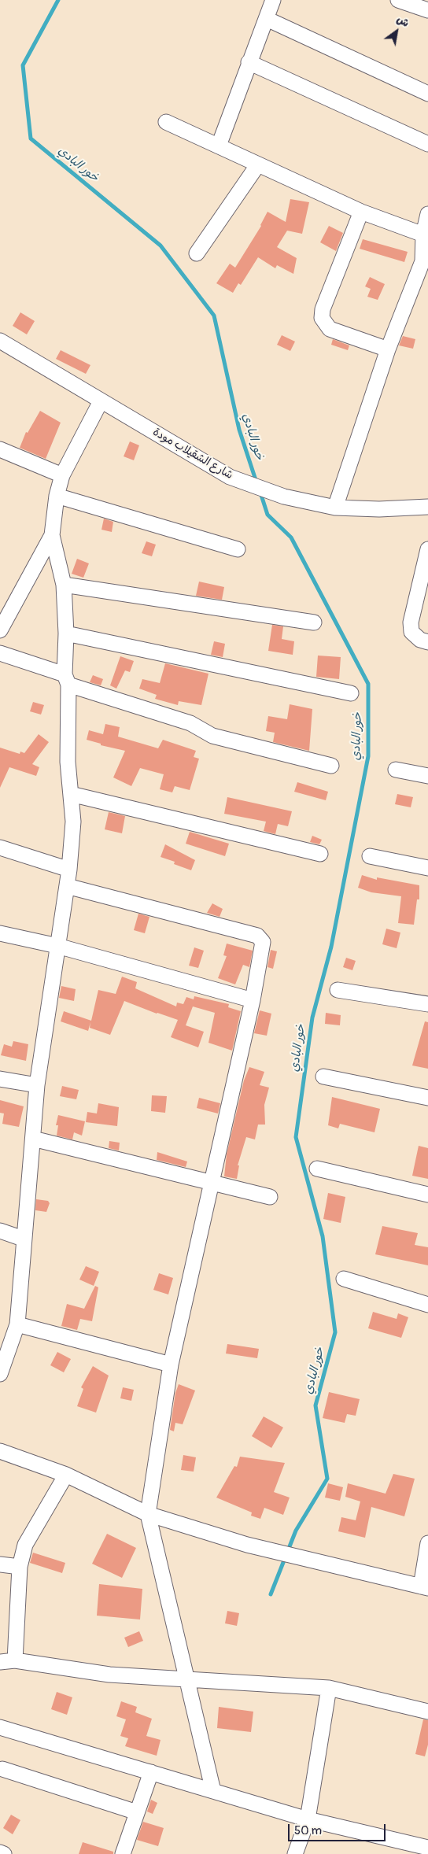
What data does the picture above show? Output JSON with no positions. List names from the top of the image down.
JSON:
{
  "streets": {
    "street": ["شارع الشقيلاب مودة"]
  },
  "water": ["خور البادي"],
  "scale_bar": "50 m",
  "north": "top right"
}
